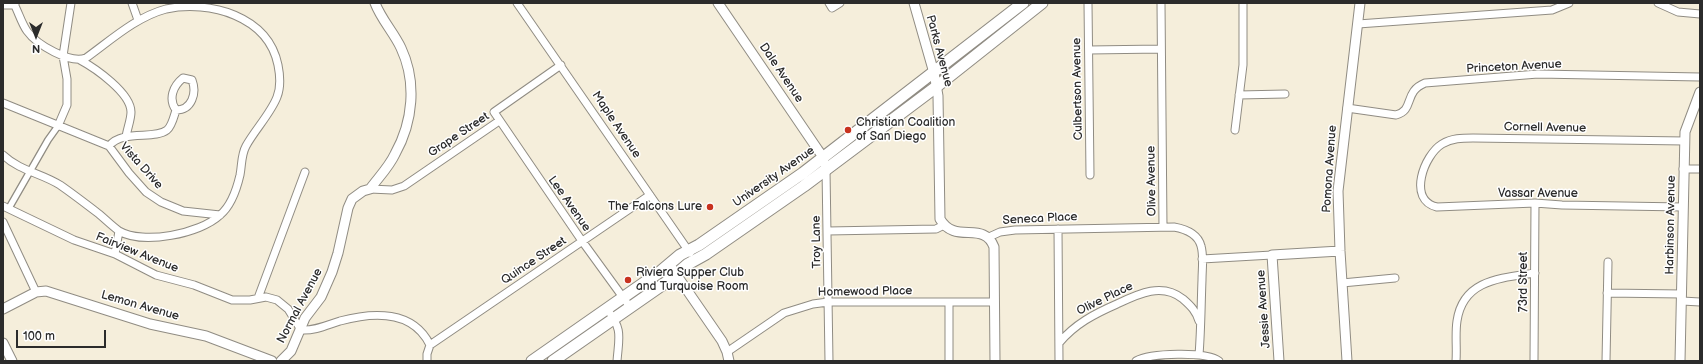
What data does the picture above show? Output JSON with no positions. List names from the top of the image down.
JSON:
{
  "streets": {
    "main road": ["University Avenue"],
    "street": [
      "Parks Avenue",
      "Princeton Avenue",
      "Dale Avenue",
      "Culbertson Avenue",
      "Maple Avenue",
      "Cornell Avenue",
      "Grape Street",
      "Vista Drive",
      "Pomona Avenue",
      "Olive Avenue",
      "Vassar Avenue",
      "Lee Avenue",
      "Seneca Place",
      "Harbinson Avenue",
      "Troy Lane",
      "Fairview Avenue",
      "Quince Street",
      "73rd Street",
      "Homewood Place",
      "Olive Place",
      "Lemon Avenue",
      "Normal Avenue",
      "Jessie Avenue"
    ]
  },
  "crossings": [
    ["Parks Avenue", "University Avenue"],
    ["Parks Avenue", "Seneca Place"],
    ["Princeton Avenue", "Pomona Avenue"],
    ["Dale Avenue", "University Avenue"],
    ["Maple Avenue", "Grape Street"],
    ["Maple Avenue", "University Avenue"],
    ["Maple Avenue", "Quince Street"],
    ["Cornell Avenue", "Vassar Avenue"],
    ["Cornell Avenue", "Harbinson Avenue"],
    ["Grape Street", "Lee Avenue"],
    ["Grape Street", "Normal Avenue"],
    ["University Avenue", "Lee Avenue"],
    ["University Avenue", "Troy Lane"],
    ["Olive Avenue", "Seneca Place"],
    ["Olive Avenue", "Olive Place"],
    ["Vassar Avenue", "Harbinson Avenue"],
    ["Vassar Avenue", "73rd Street"],
    ["Lee Avenue", "Quince Street"],
    ["Troy Lane", "Homewood Place"],
    ["Fairview Avenue", "Normal Avenue"]
  ],
  "places": ["Christian Coalition of San Diego", "The Falcons Lure", "Riviera Supper Club and Turquoise Room"],
  "scale_bar": "100 m",
  "north": "bottom"
}
